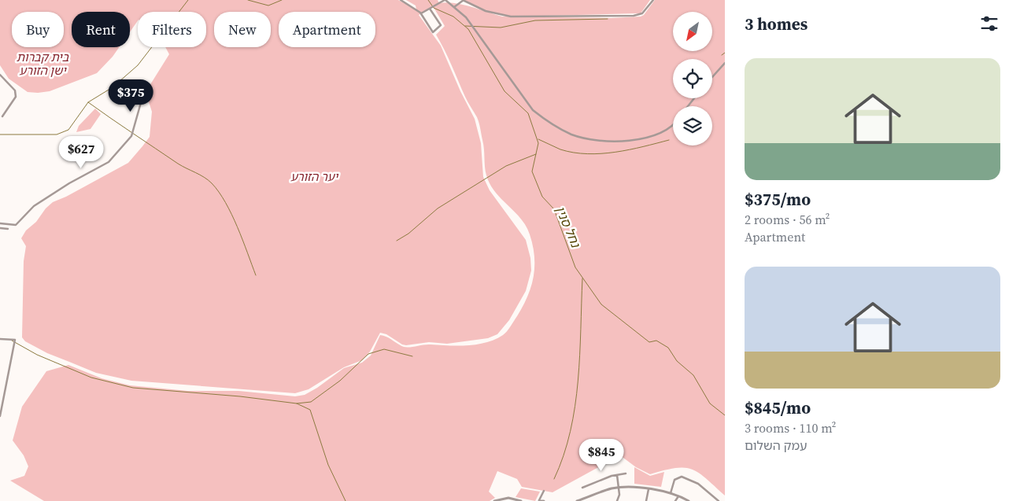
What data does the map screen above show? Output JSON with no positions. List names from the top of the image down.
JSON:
{
  "water": ["נחל סנין"],
  "parks": ["בית קברות ישן הזורע", "יער הזורע"],
  "north": "bottom left",
  "page": {
    "heading": "3 homes",
    "chip": [
      "Buy",
      "Rent",
      "Filters",
      "New",
      "Apartment"
    ],
    "list": [
      {
        "name": "$375/mo",
        "note": "2 rooms · 56 m² · Apartment"
      },
      {
        "name": "$845/mo",
        "note": "3 rooms · 110 m² · עמק השלום"
      }
    ],
    "price": ["$375", "$627", "$845"]
  }
}
